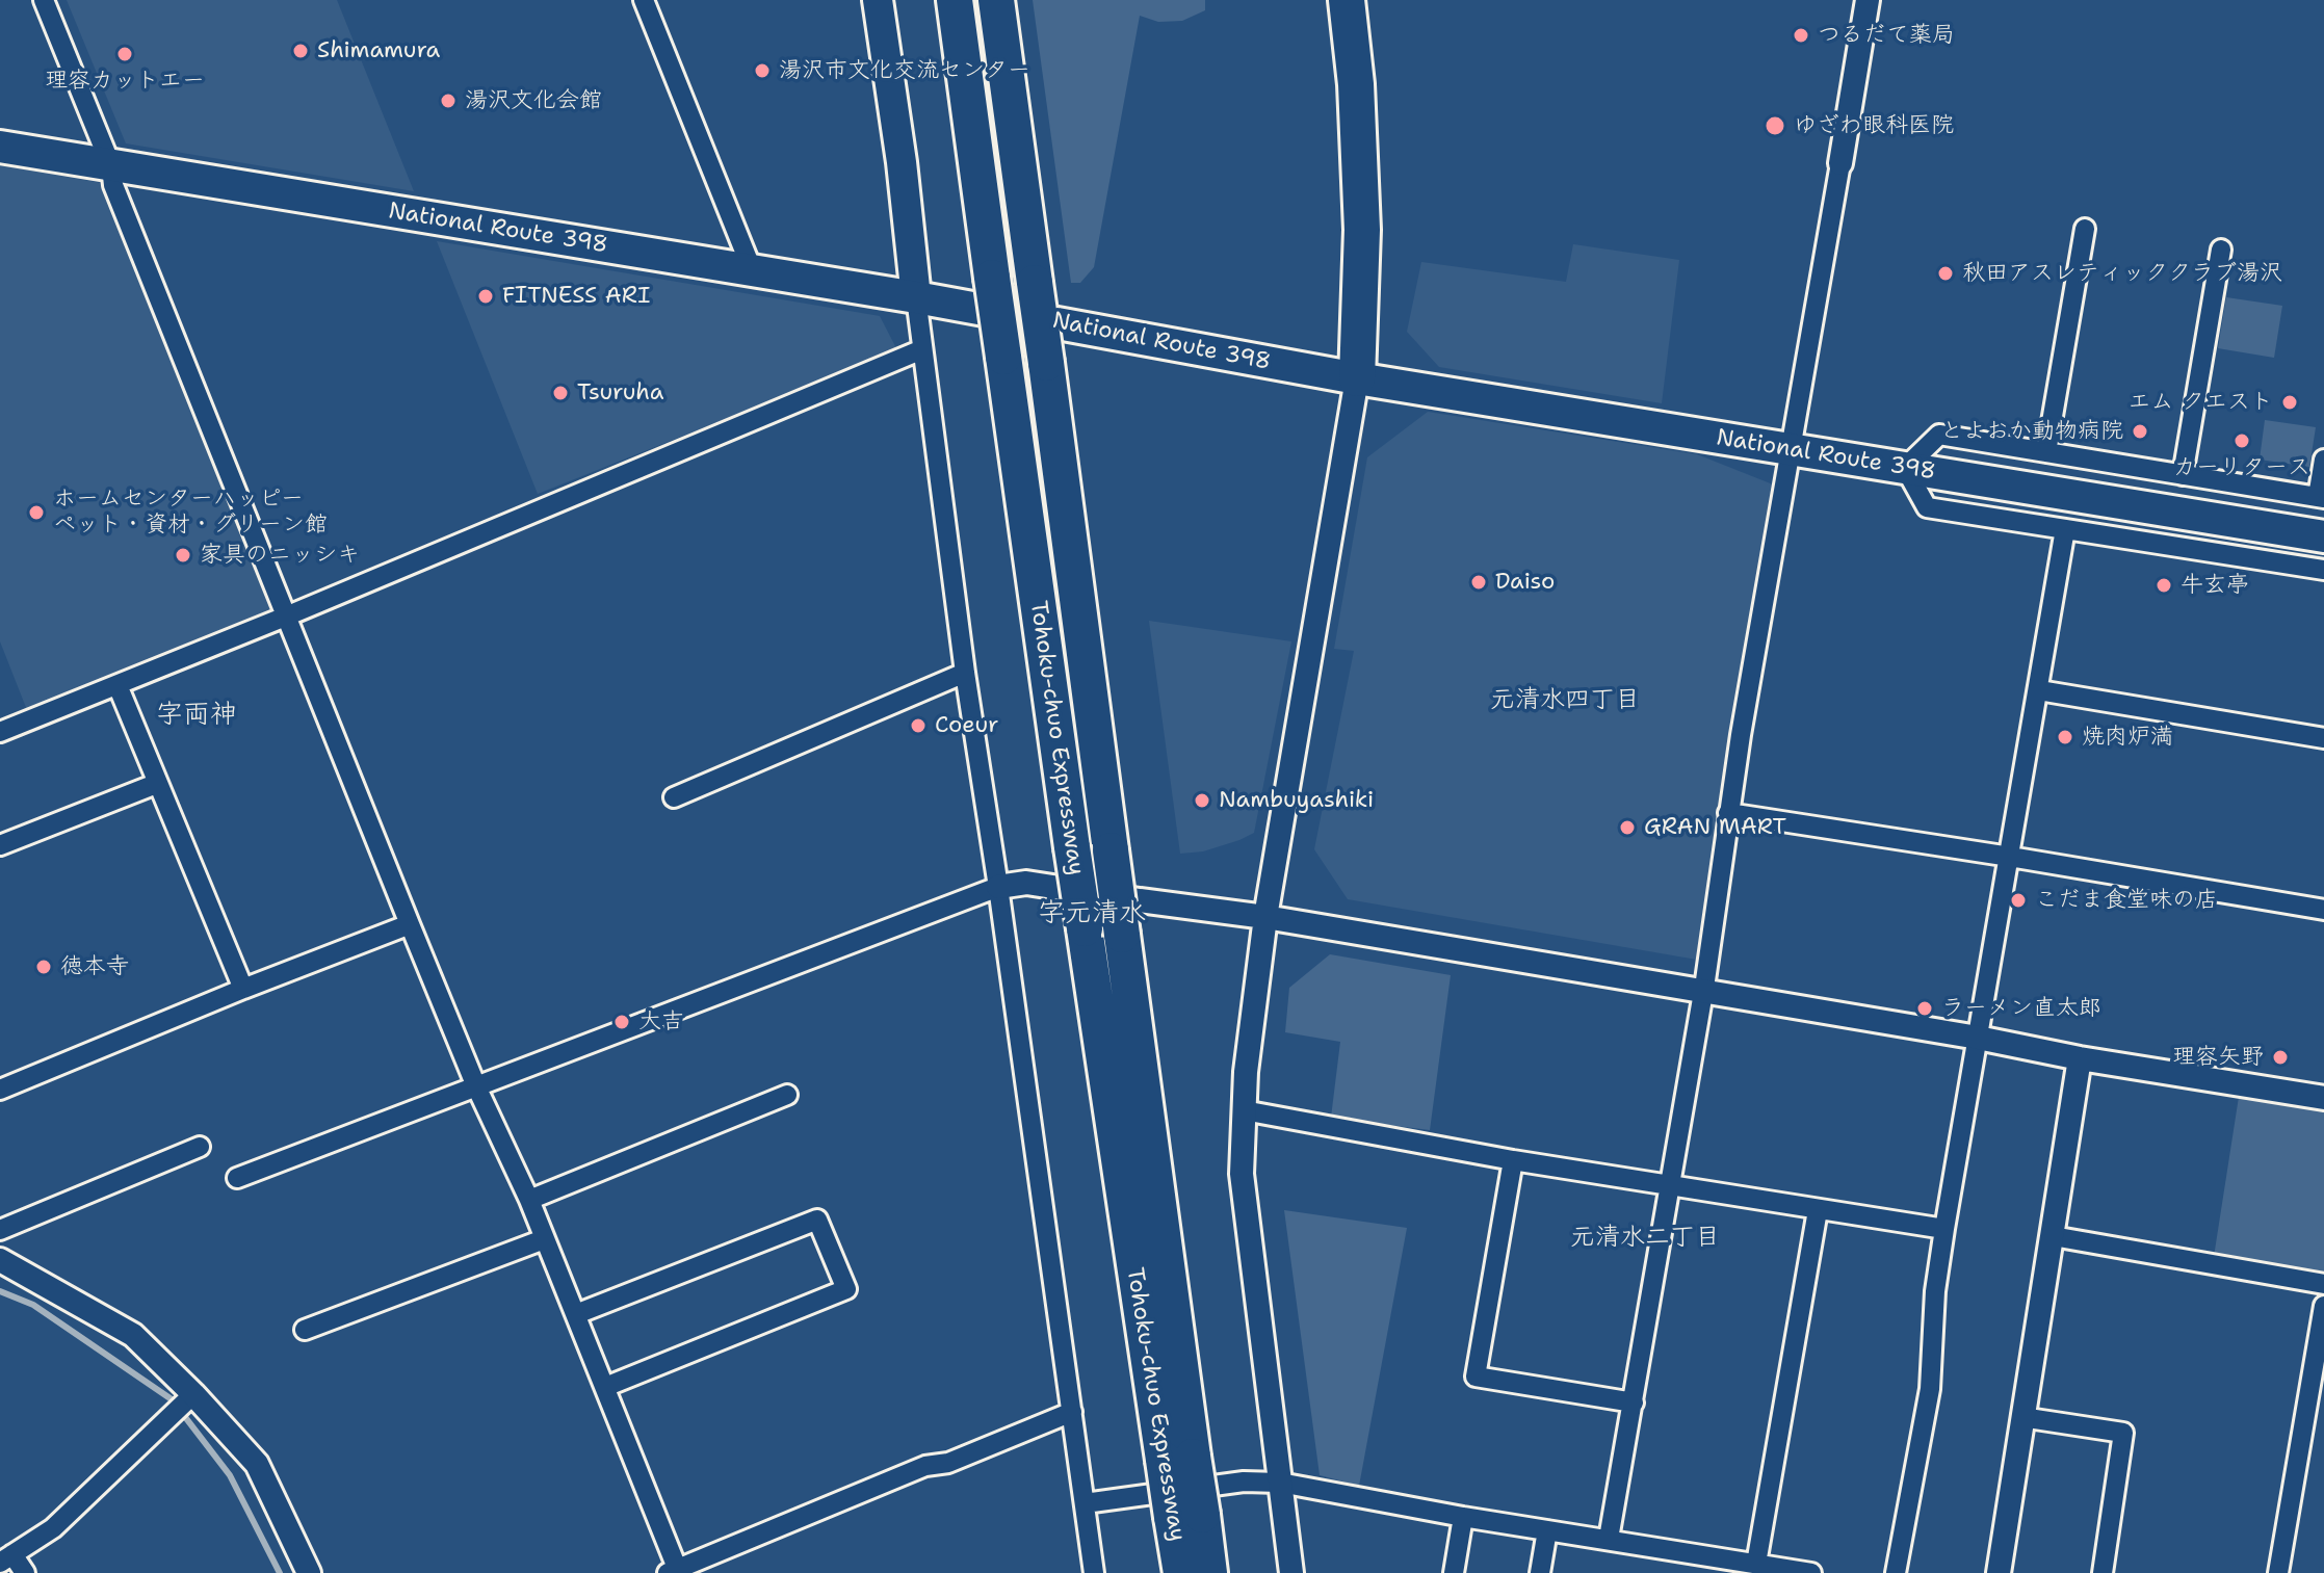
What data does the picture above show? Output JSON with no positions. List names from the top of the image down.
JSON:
{
  "streets": {
    "highway": ["National Route 398", "Tohoku-chuo Expressway"]
  },
  "districts": [
    "元清水四丁目",
    "字両神",
    "字元清水",
    "元清水二丁目"
  ],
  "places": [
    "つるだて薬局",
    "Shimamura",
    "理容カットエー",
    "湯沢市文化交流センター",
    "湯沢文化会館",
    "ゆざわ眼科医院",
    "秋田アスレティッククラブ湯沢",
    "FITNESS ARI",
    "Tsuruha",
    "エム クエスト",
    "とよおか動物病院",
    "カーリタース",
    "ホームセンターハッピー ペット・資材・グリーン館",
    "家具のニッシキ",
    "Daiso",
    "牛玄亭",
    "Coeur",
    "焼肉炉満",
    "Nambuyashiki",
    "GRAN MART",
    "こだま食堂味の店",
    "徳本寺",
    "ラーメン直太郎",
    "大吉",
    "理容矢野"
  ]
}
